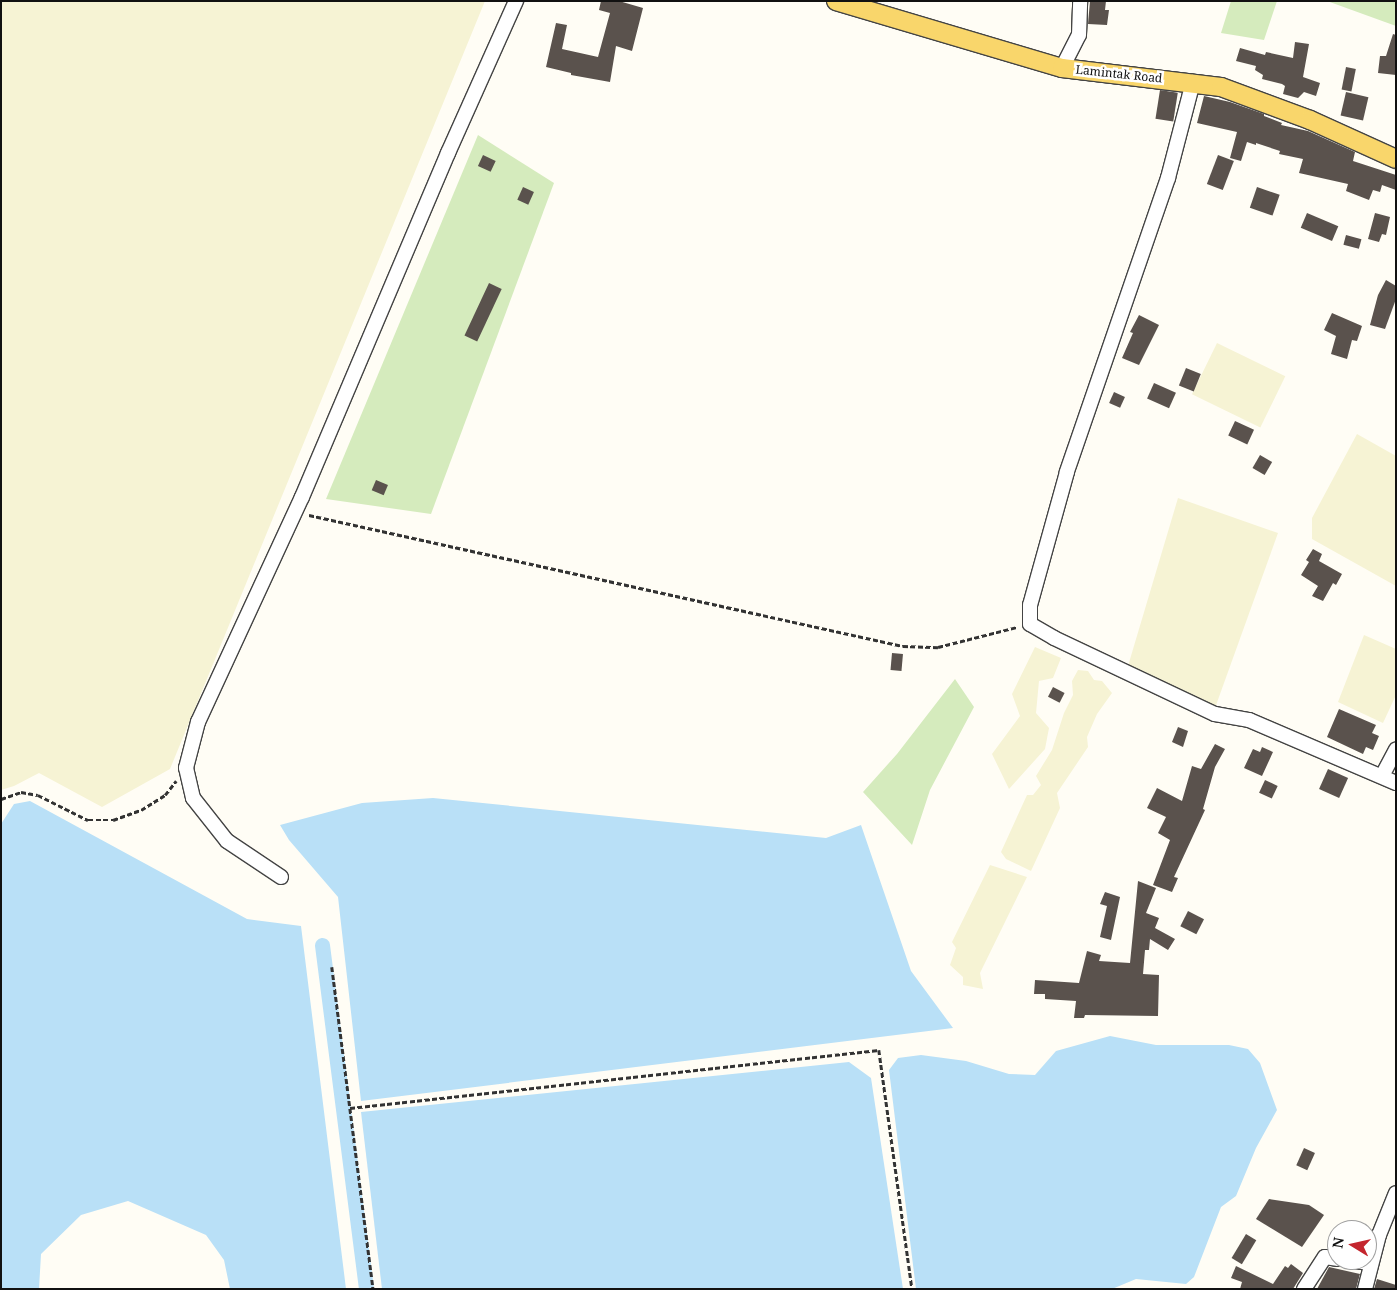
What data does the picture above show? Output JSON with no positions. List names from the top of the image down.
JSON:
{
  "streets": {
    "main road": ["Lamintak Road"]
  },
  "north": "left"
}
